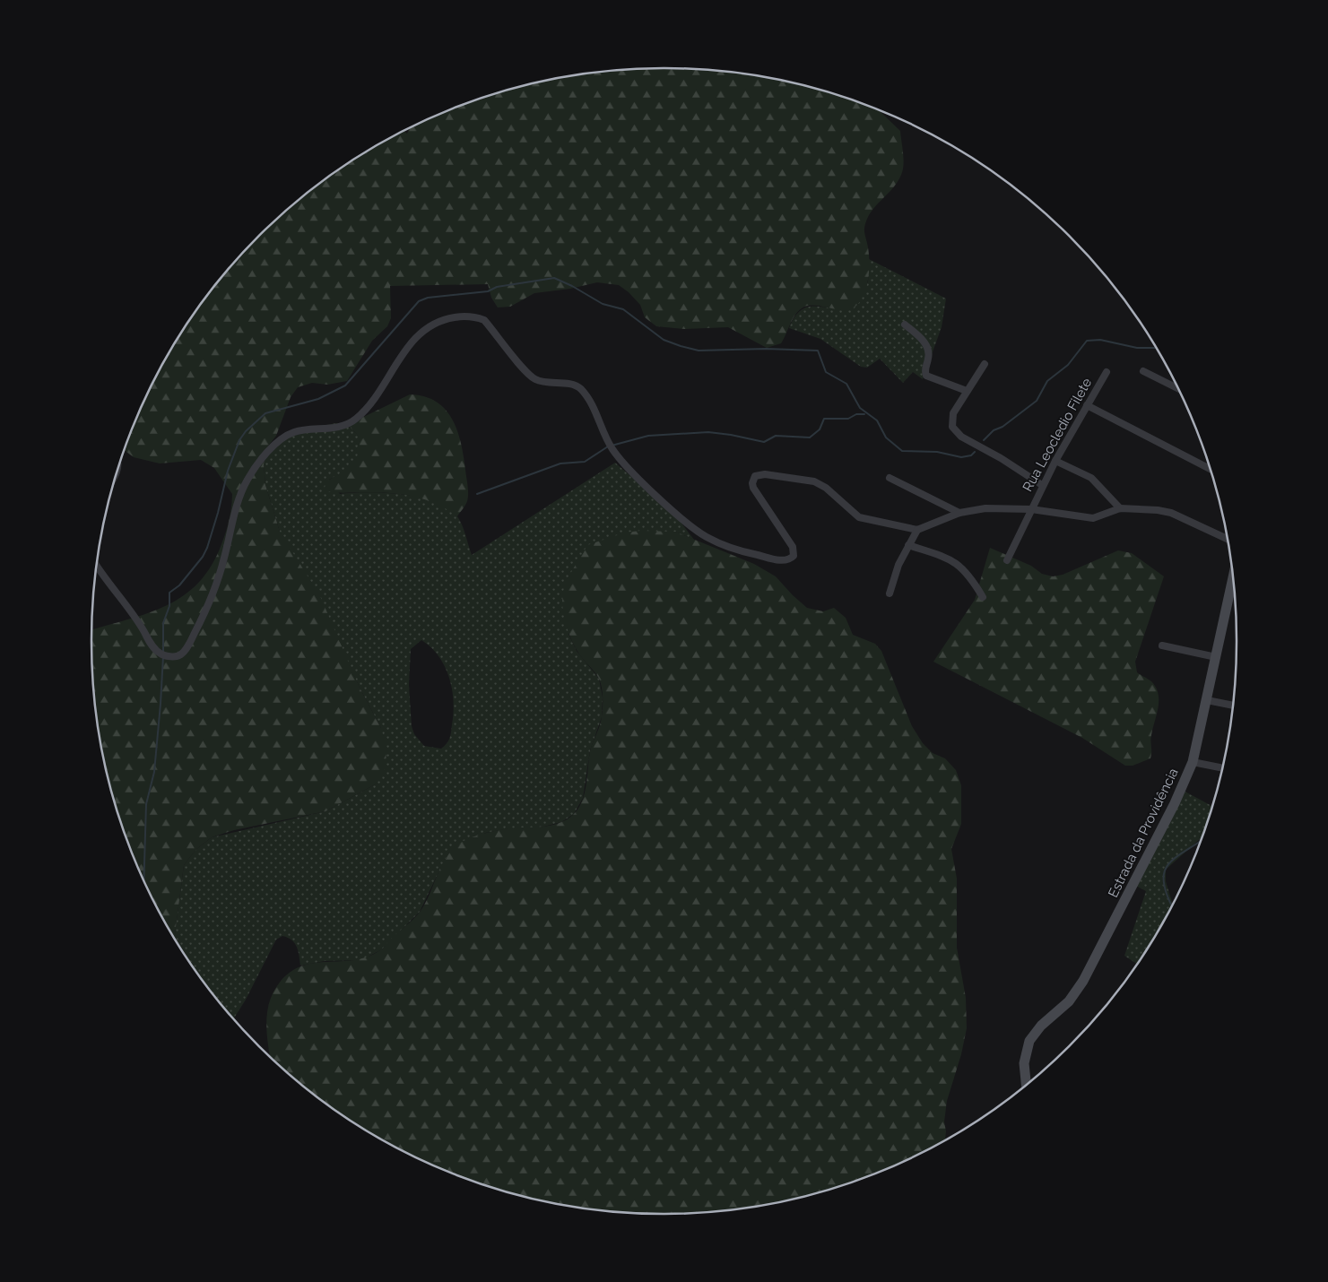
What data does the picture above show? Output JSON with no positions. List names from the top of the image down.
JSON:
{
  "streets": {
    "street": ["Rua Leocledio Filete", "Estrada da Providência"]
  }
}
